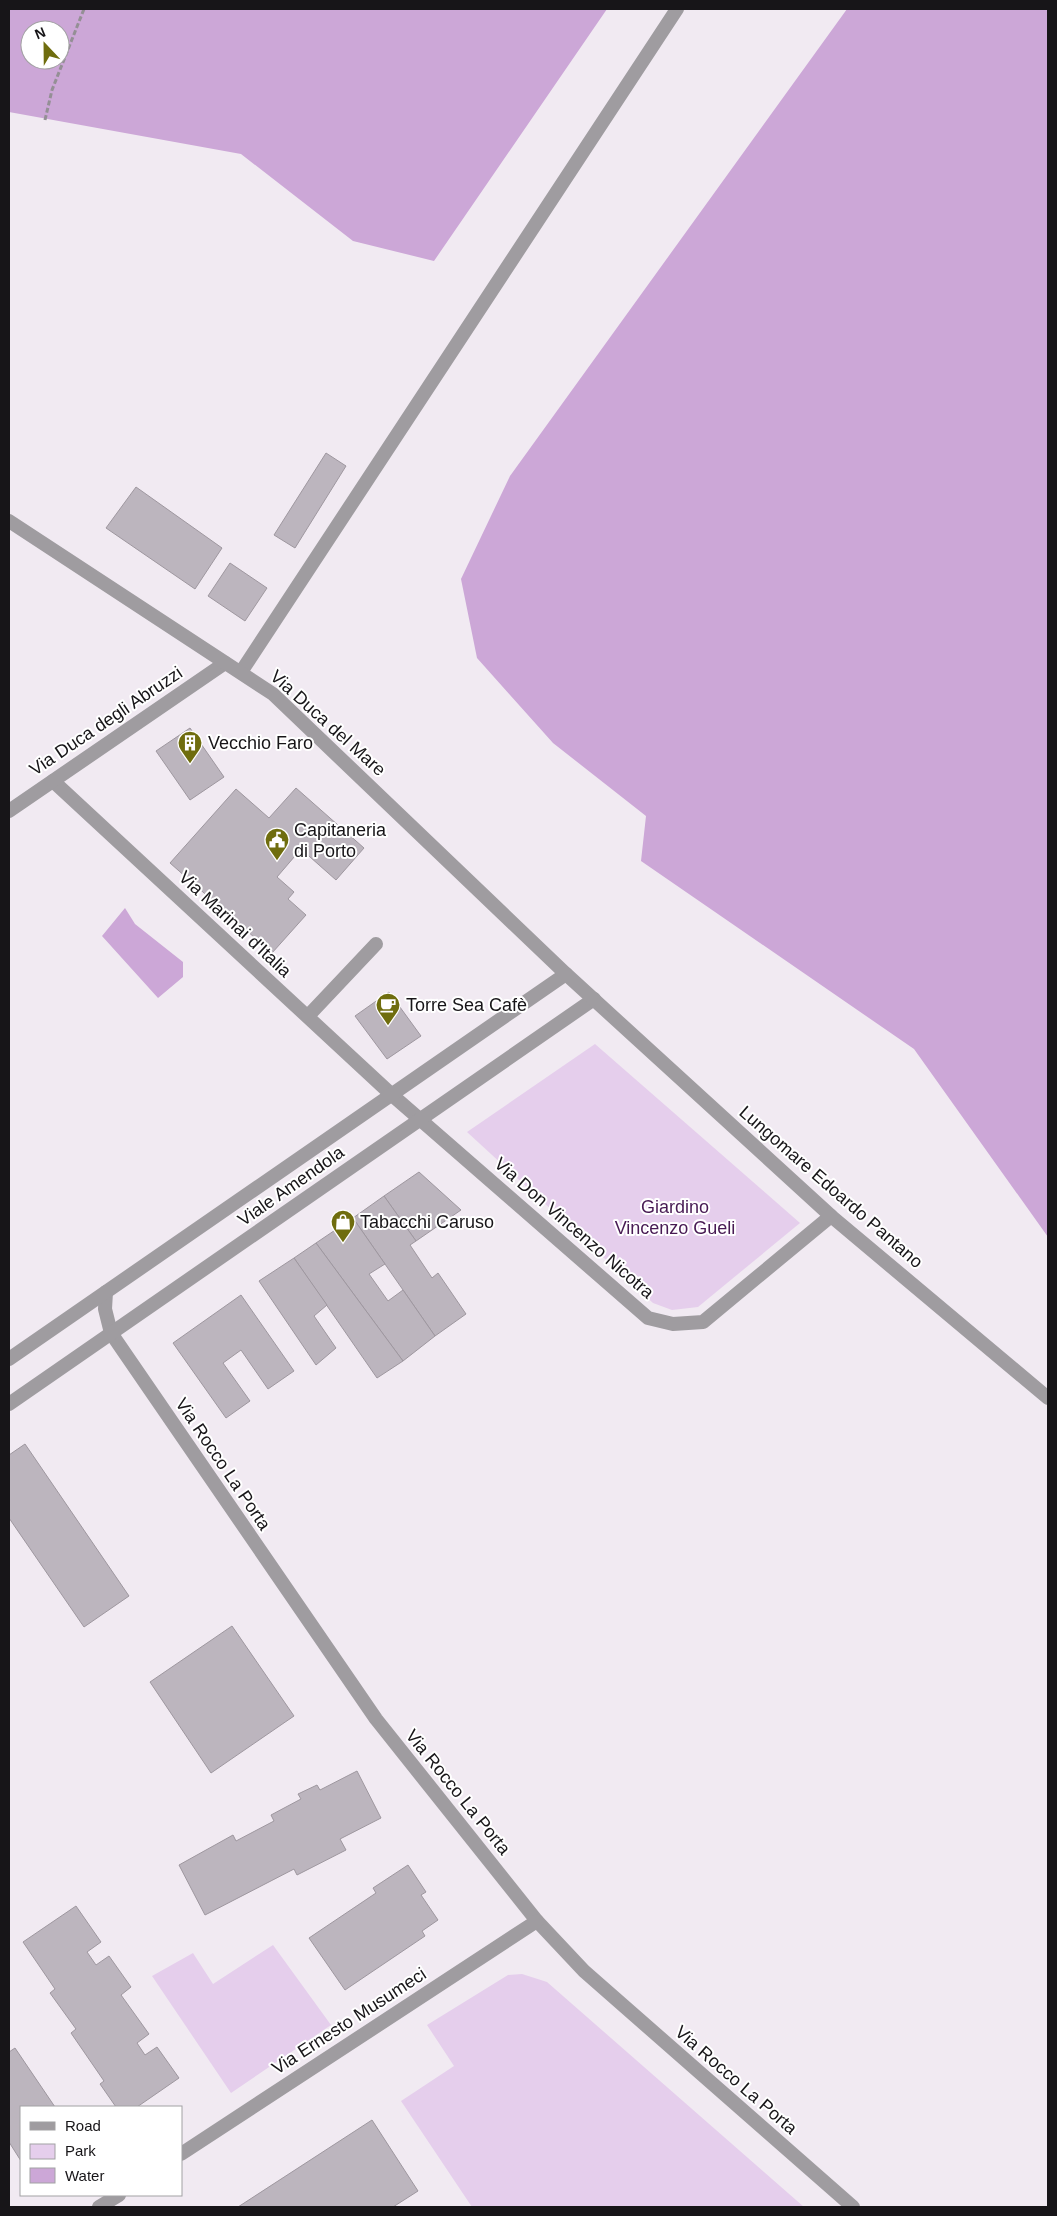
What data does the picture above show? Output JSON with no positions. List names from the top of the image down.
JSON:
{
  "streets": {
    "street": [
      "Via Duca degli Abruzzi",
      "Via Duca del Mare",
      "Via Marinai d'Italia",
      "Viale Amendola",
      "Lungomare Edoardo Pantano",
      "Via Don Vincenzo Nicotra",
      "Via Rocco La Porta",
      "Via Ernesto Musumeci"
    ]
  },
  "crossings": [
    ["Via Duca degli Abruzzi", "Via Duca del Mare"],
    ["Via Duca degli Abruzzi", "Via Marinai d'Italia"],
    ["Via Duca del Mare", "Viale Amendola"],
    ["Via Duca del Mare", "Lungomare Edoardo Pantano"],
    ["Via Marinai d'Italia", "Viale Amendola"],
    ["Via Marinai d'Italia", "Via Don Vincenzo Nicotra"],
    ["Viale Amendola", "Lungomare Edoardo Pantano"],
    ["Viale Amendola", "Via Don Vincenzo Nicotra"],
    ["Viale Amendola", "Via Rocco La Porta"],
    ["Lungomare Edoardo Pantano", "Via Don Vincenzo Nicotra"],
    ["Via Rocco La Porta", "Via Ernesto Musumeci"]
  ],
  "parks": ["Giardino Vincenzo Gueli"],
  "places": {
    "building": ["Vecchio Faro"],
    "public building": ["Capitaneria di Porto"],
    "cafe": ["Torre Sea Cafè"],
    "shop": ["Tabacchi Caruso"]
  },
  "legend": ["Road", "Park", "Water"],
  "north": "top"
}
